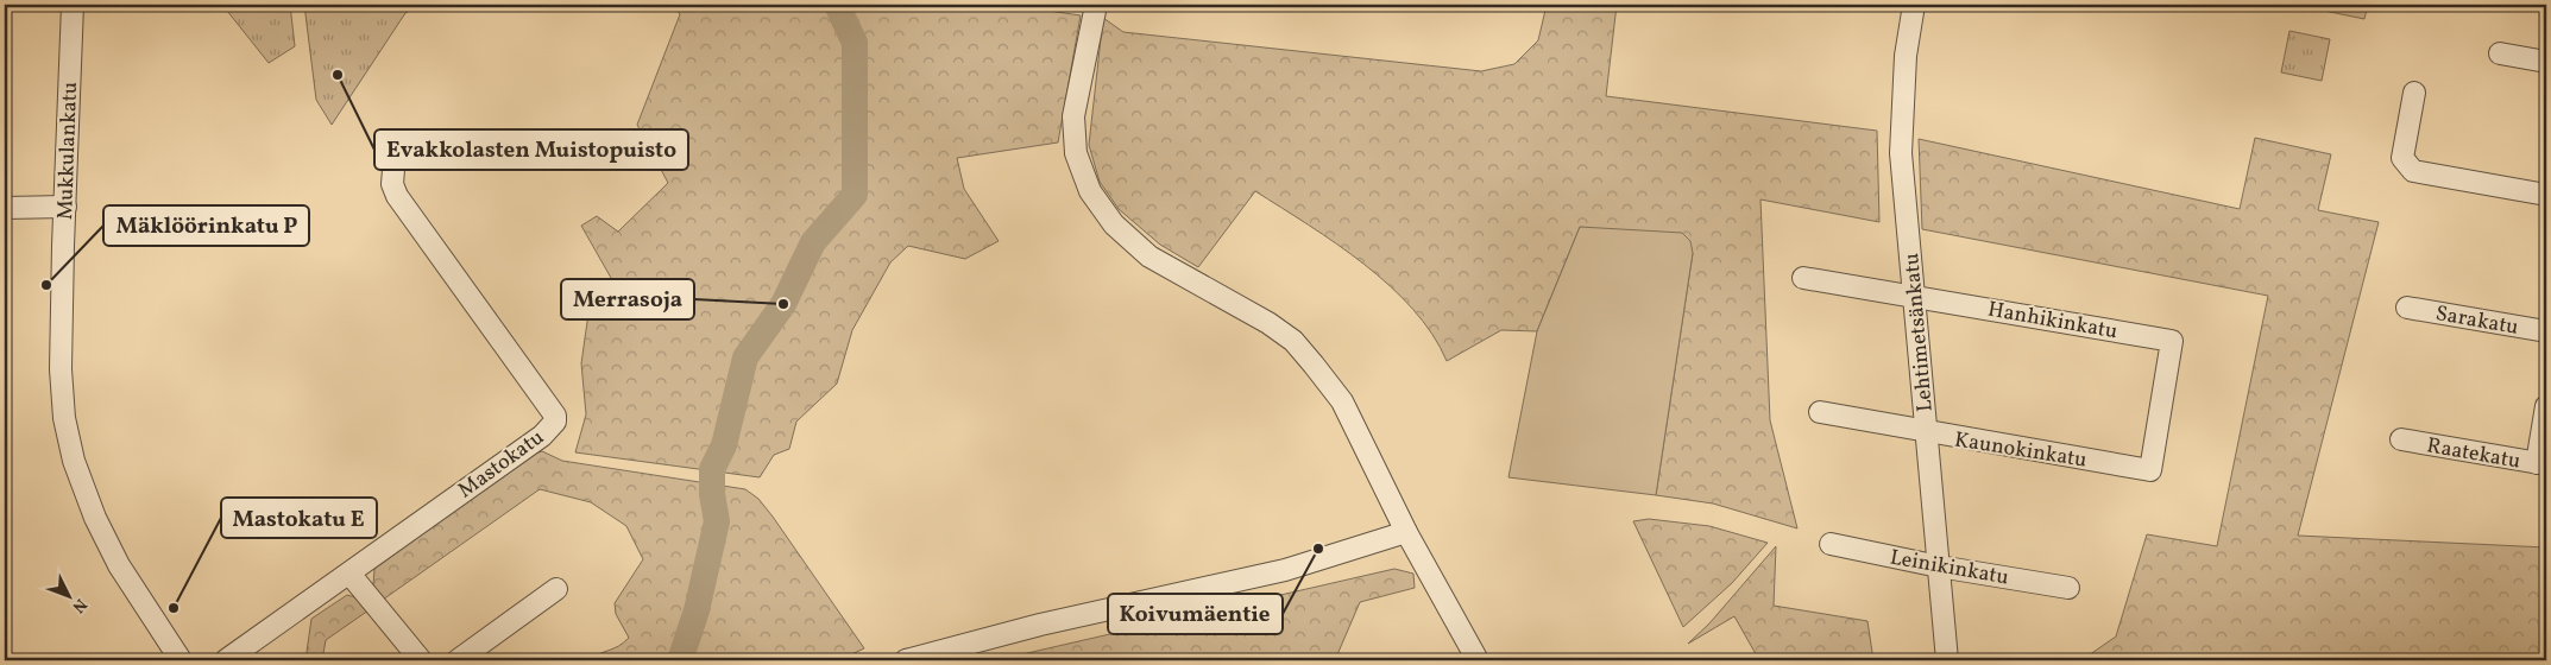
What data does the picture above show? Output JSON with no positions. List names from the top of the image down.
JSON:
{
  "streets": {
    "street": [
      "Mukkulankatu",
      "Hanhikinkatu",
      "Sarakatu",
      "Lehtimetsänkatu",
      "Kaunokinkatu",
      "Raatekatu",
      "Mastokatu",
      "Leinikinkatu"
    ]
  },
  "crossings": [
    ["Hanhikinkatu", "Lehtimetsänkatu"],
    ["Hanhikinkatu", "Kaunokinkatu"],
    ["Lehtimetsänkatu", "Kaunokinkatu"],
    ["Lehtimetsänkatu", "Leinikinkatu"]
  ],
  "places": [
    "Evakkolasten Muistopuisto",
    "Mäklöörinkatu P",
    "Merrasoja",
    "Koivumäentie",
    "Mastokatu E"
  ],
  "north": "bottom right"
}
